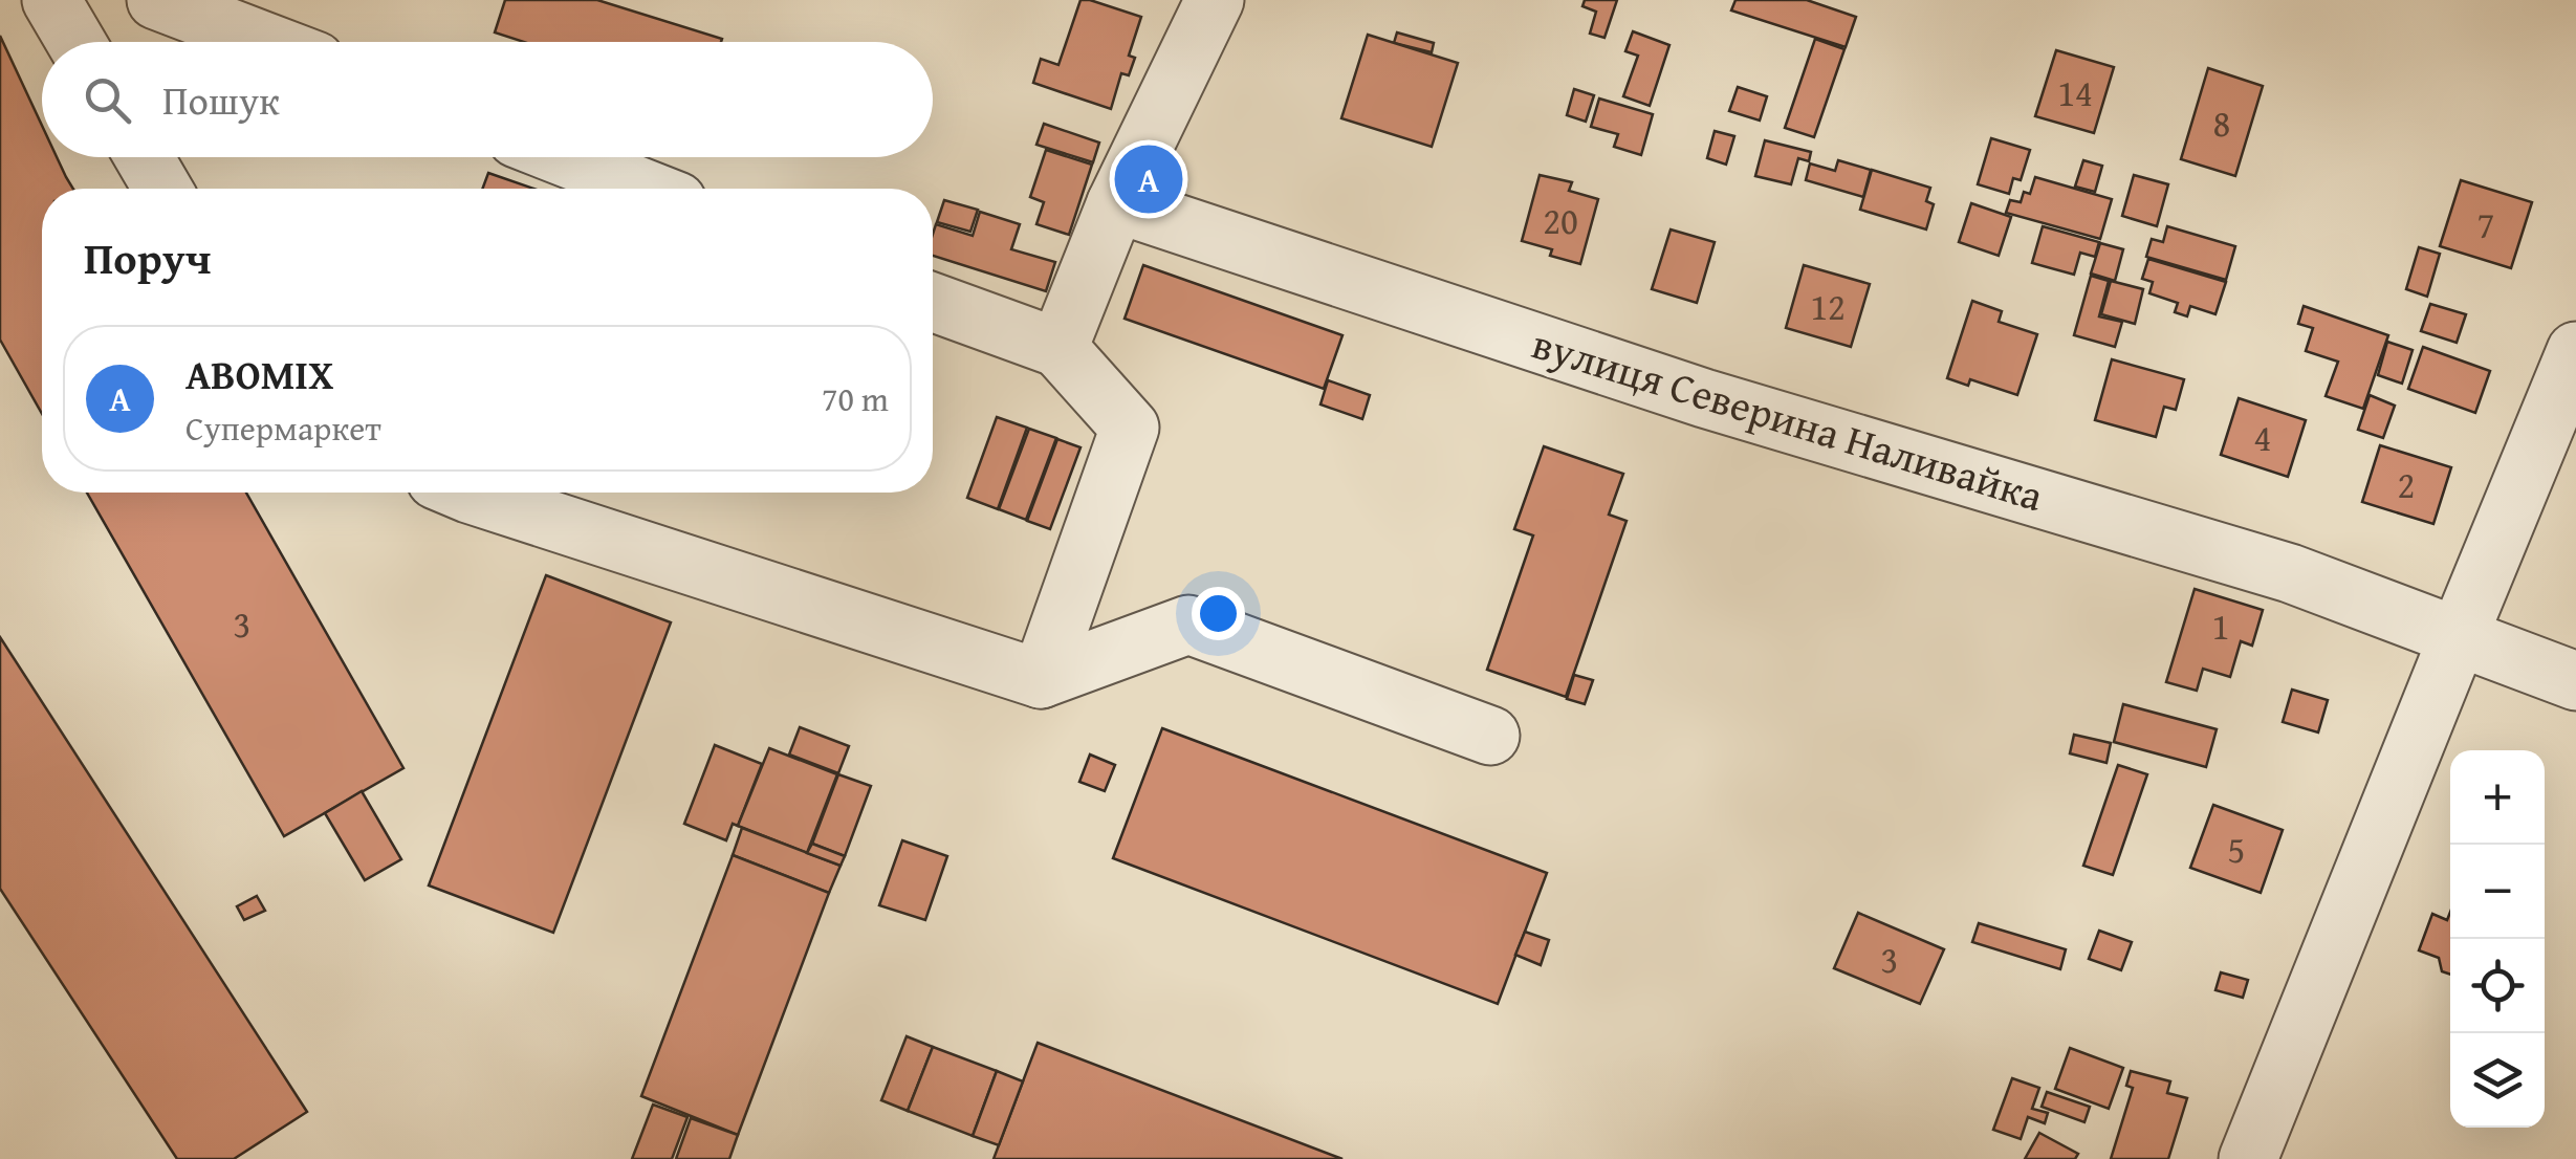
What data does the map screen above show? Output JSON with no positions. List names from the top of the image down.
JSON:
{
  "streets": {
    "street": ["вулиця Северина Наливайка"]
  },
  "house_numbers": [
    "14",
    "8",
    "20",
    "7",
    "12",
    "4",
    "2",
    "3",
    "1",
    "5",
    "3"
  ],
  "page": {
    "search": "Пошук",
    "pins": "A",
    "heading": "Поруч",
    "list": [
      {
        "mark": "A",
        "name": "ABOMIX",
        "note": "Супермаркет",
        "value": "70 m"
      }
    ],
    "map_buttons": ["+", "−"]
  }
}
